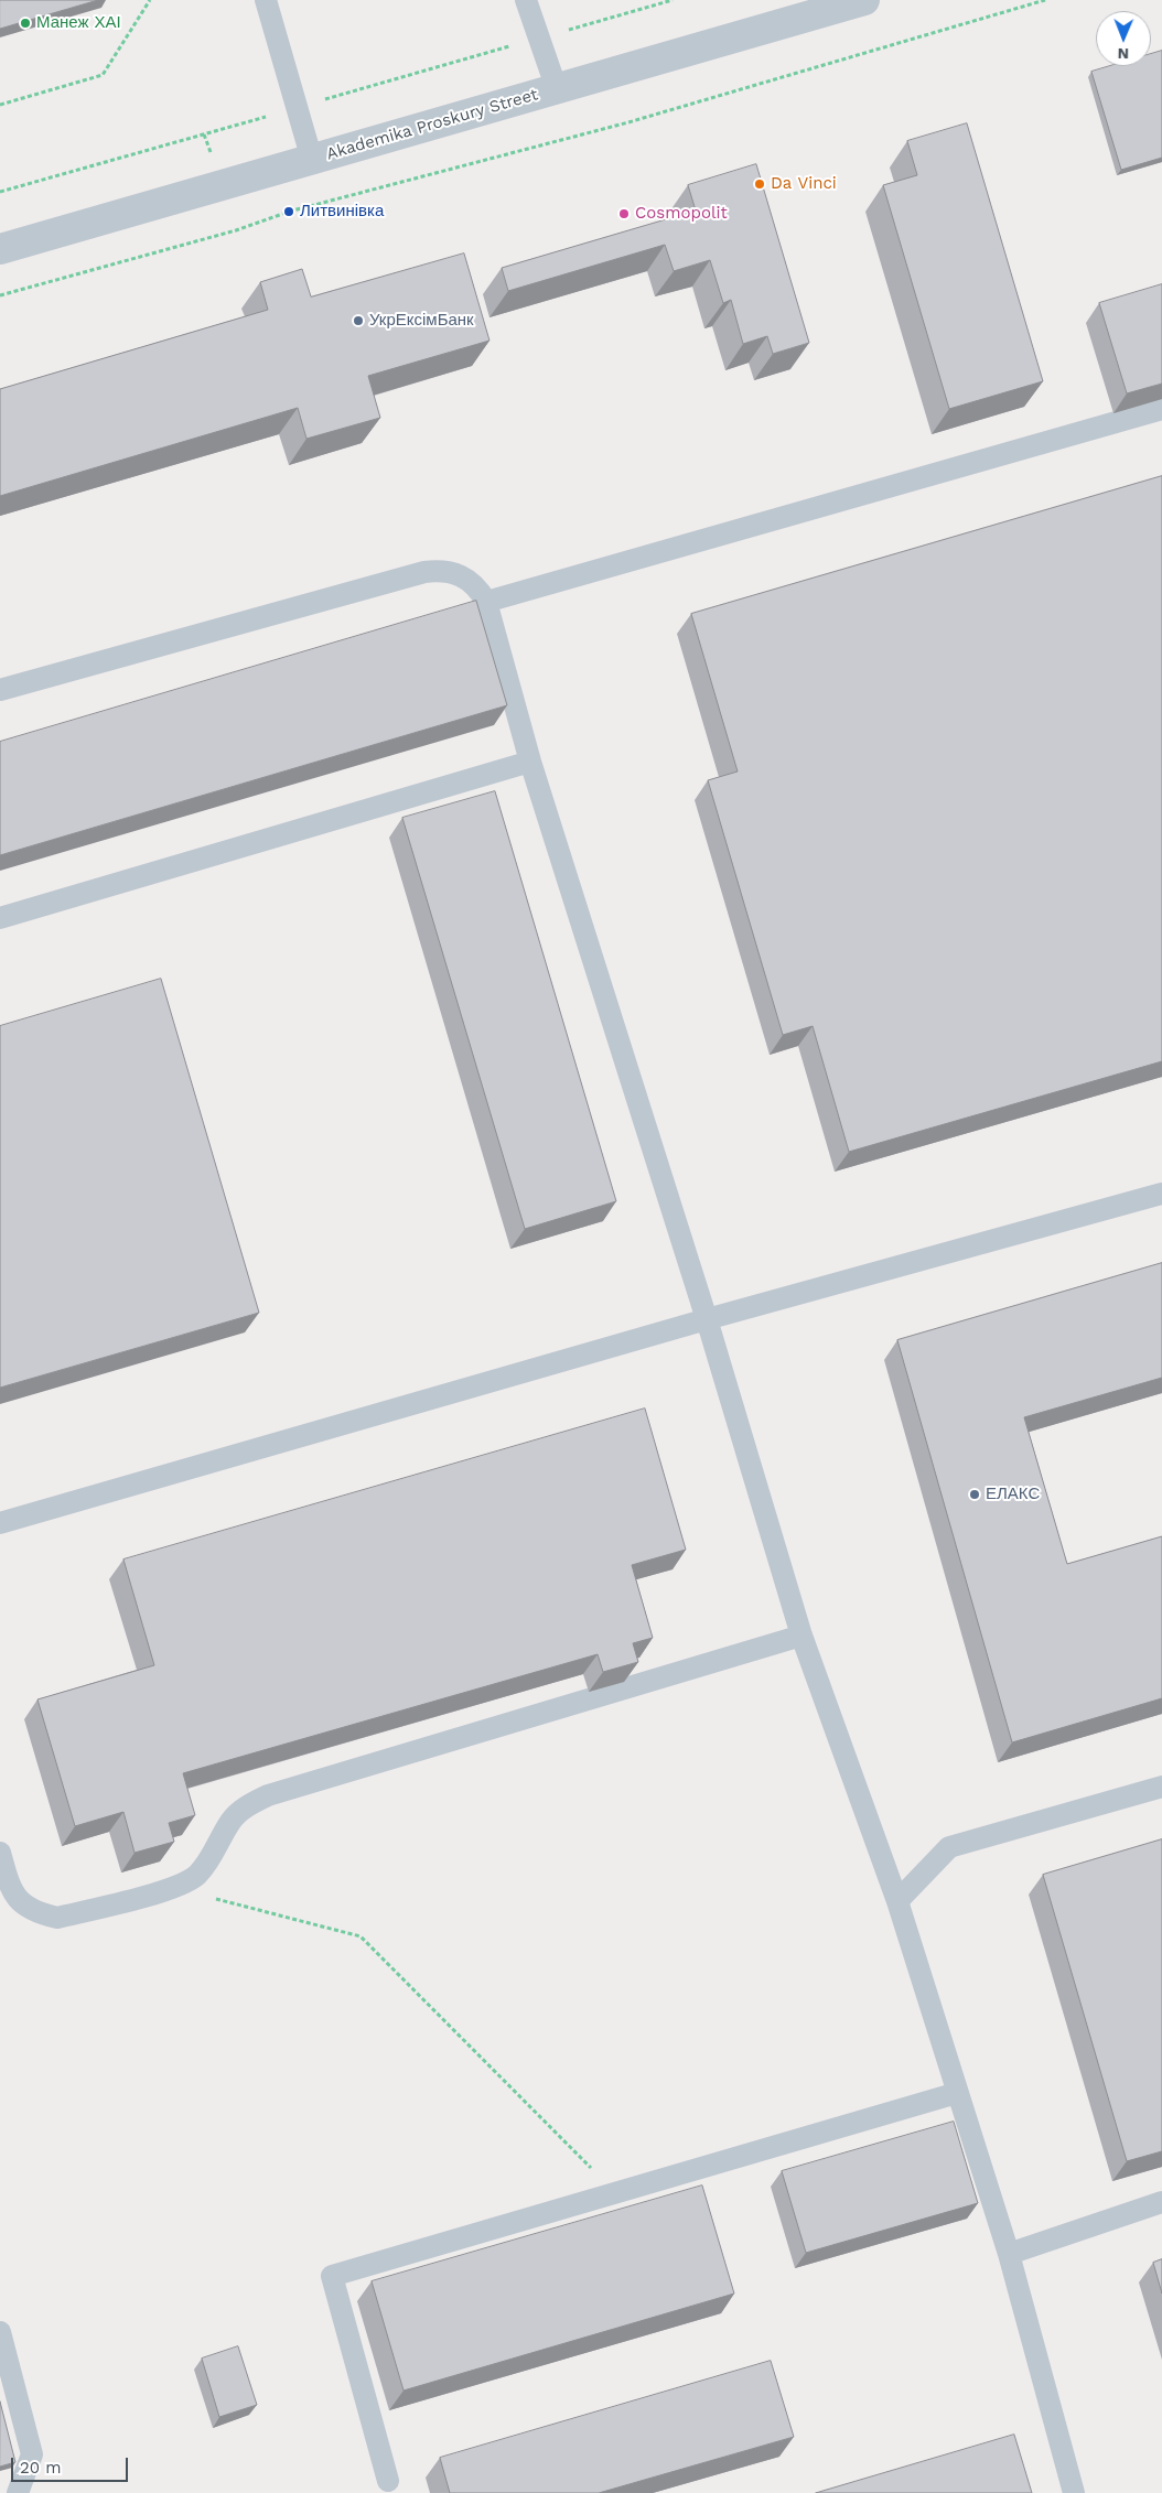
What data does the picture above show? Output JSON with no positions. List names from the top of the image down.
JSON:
{
  "streets": {
    "street": ["Akademika Proskury Street"]
  },
  "places": [
    "Манеж ХАІ",
    "Da Vinci",
    "Литвинівка",
    "Cosmopolit",
    "УкрЕксімБанк",
    "ЕЛАКС"
  ],
  "scale_bar": "20 m",
  "north": "bottom"
}
